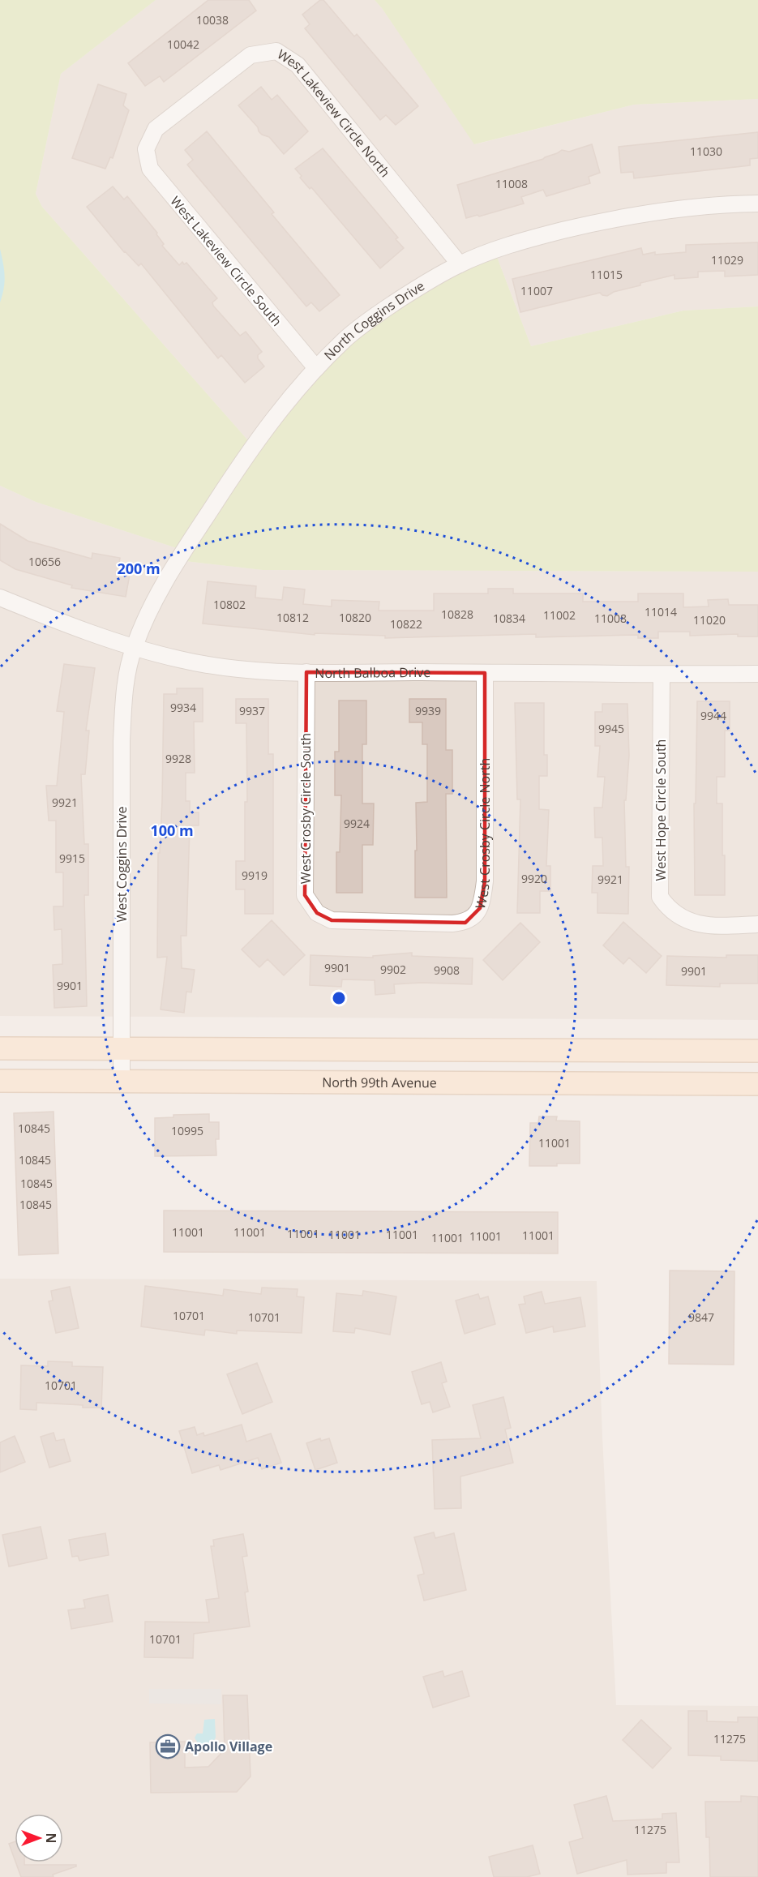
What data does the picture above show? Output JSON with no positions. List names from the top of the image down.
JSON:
{
  "streets": {
    "main road": ["North 99th Avenue"],
    "street": [
      "West Lakeview Circle North",
      "West Lakeview Circle South",
      "North Coggins Drive",
      "North Balboa Drive",
      "West Crosby Circle South",
      "West Hope Circle South",
      "West Crosby Circle North",
      "West Coggins Drive"
    ]
  },
  "crossings": [
    ["West Lakeview Circle North", "West Lakeview Circle South"],
    ["West Lakeview Circle North", "North Coggins Drive"],
    ["West Lakeview Circle South", "North Coggins Drive"],
    ["North Coggins Drive", "North Balboa Drive"],
    ["North Coggins Drive", "West Coggins Drive"],
    ["North Balboa Drive", "West Crosby Circle South"],
    ["North Balboa Drive", "West Hope Circle South"],
    ["North Balboa Drive", "West Crosby Circle North"],
    ["North Balboa Drive", "West Coggins Drive"],
    ["West Crosby Circle South", "West Crosby Circle North"],
    ["West Coggins Drive", "North 99th Avenue"]
  ],
  "places": {
    "office": ["Apollo Village"]
  },
  "house_numbers": [
    "10038",
    "10042",
    "11030",
    "11008",
    "11029",
    "11015",
    "11007",
    "10656",
    "10802",
    "11014",
    "10828",
    "11002",
    "10812",
    "10820",
    "10834",
    "11008",
    "11020",
    "10822",
    "9934",
    "9937",
    "9939",
    "9944",
    "9945",
    "9928",
    "9921",
    "9924",
    "9915",
    "9919",
    "9920",
    "9921",
    "9901",
    "9902",
    "9908",
    "9901",
    "9901",
    "10845",
    "10995",
    "11001",
    "10845",
    "10845",
    "10845",
    "11001",
    "11001",
    "11001",
    "11001",
    "11001",
    "11001",
    "11001",
    "11001",
    "10701",
    "10701",
    "9847",
    "10701",
    "10701",
    "11275",
    "11275"
  ],
  "north": "right",
  "rings": ["200 m", "100 m"]
}
